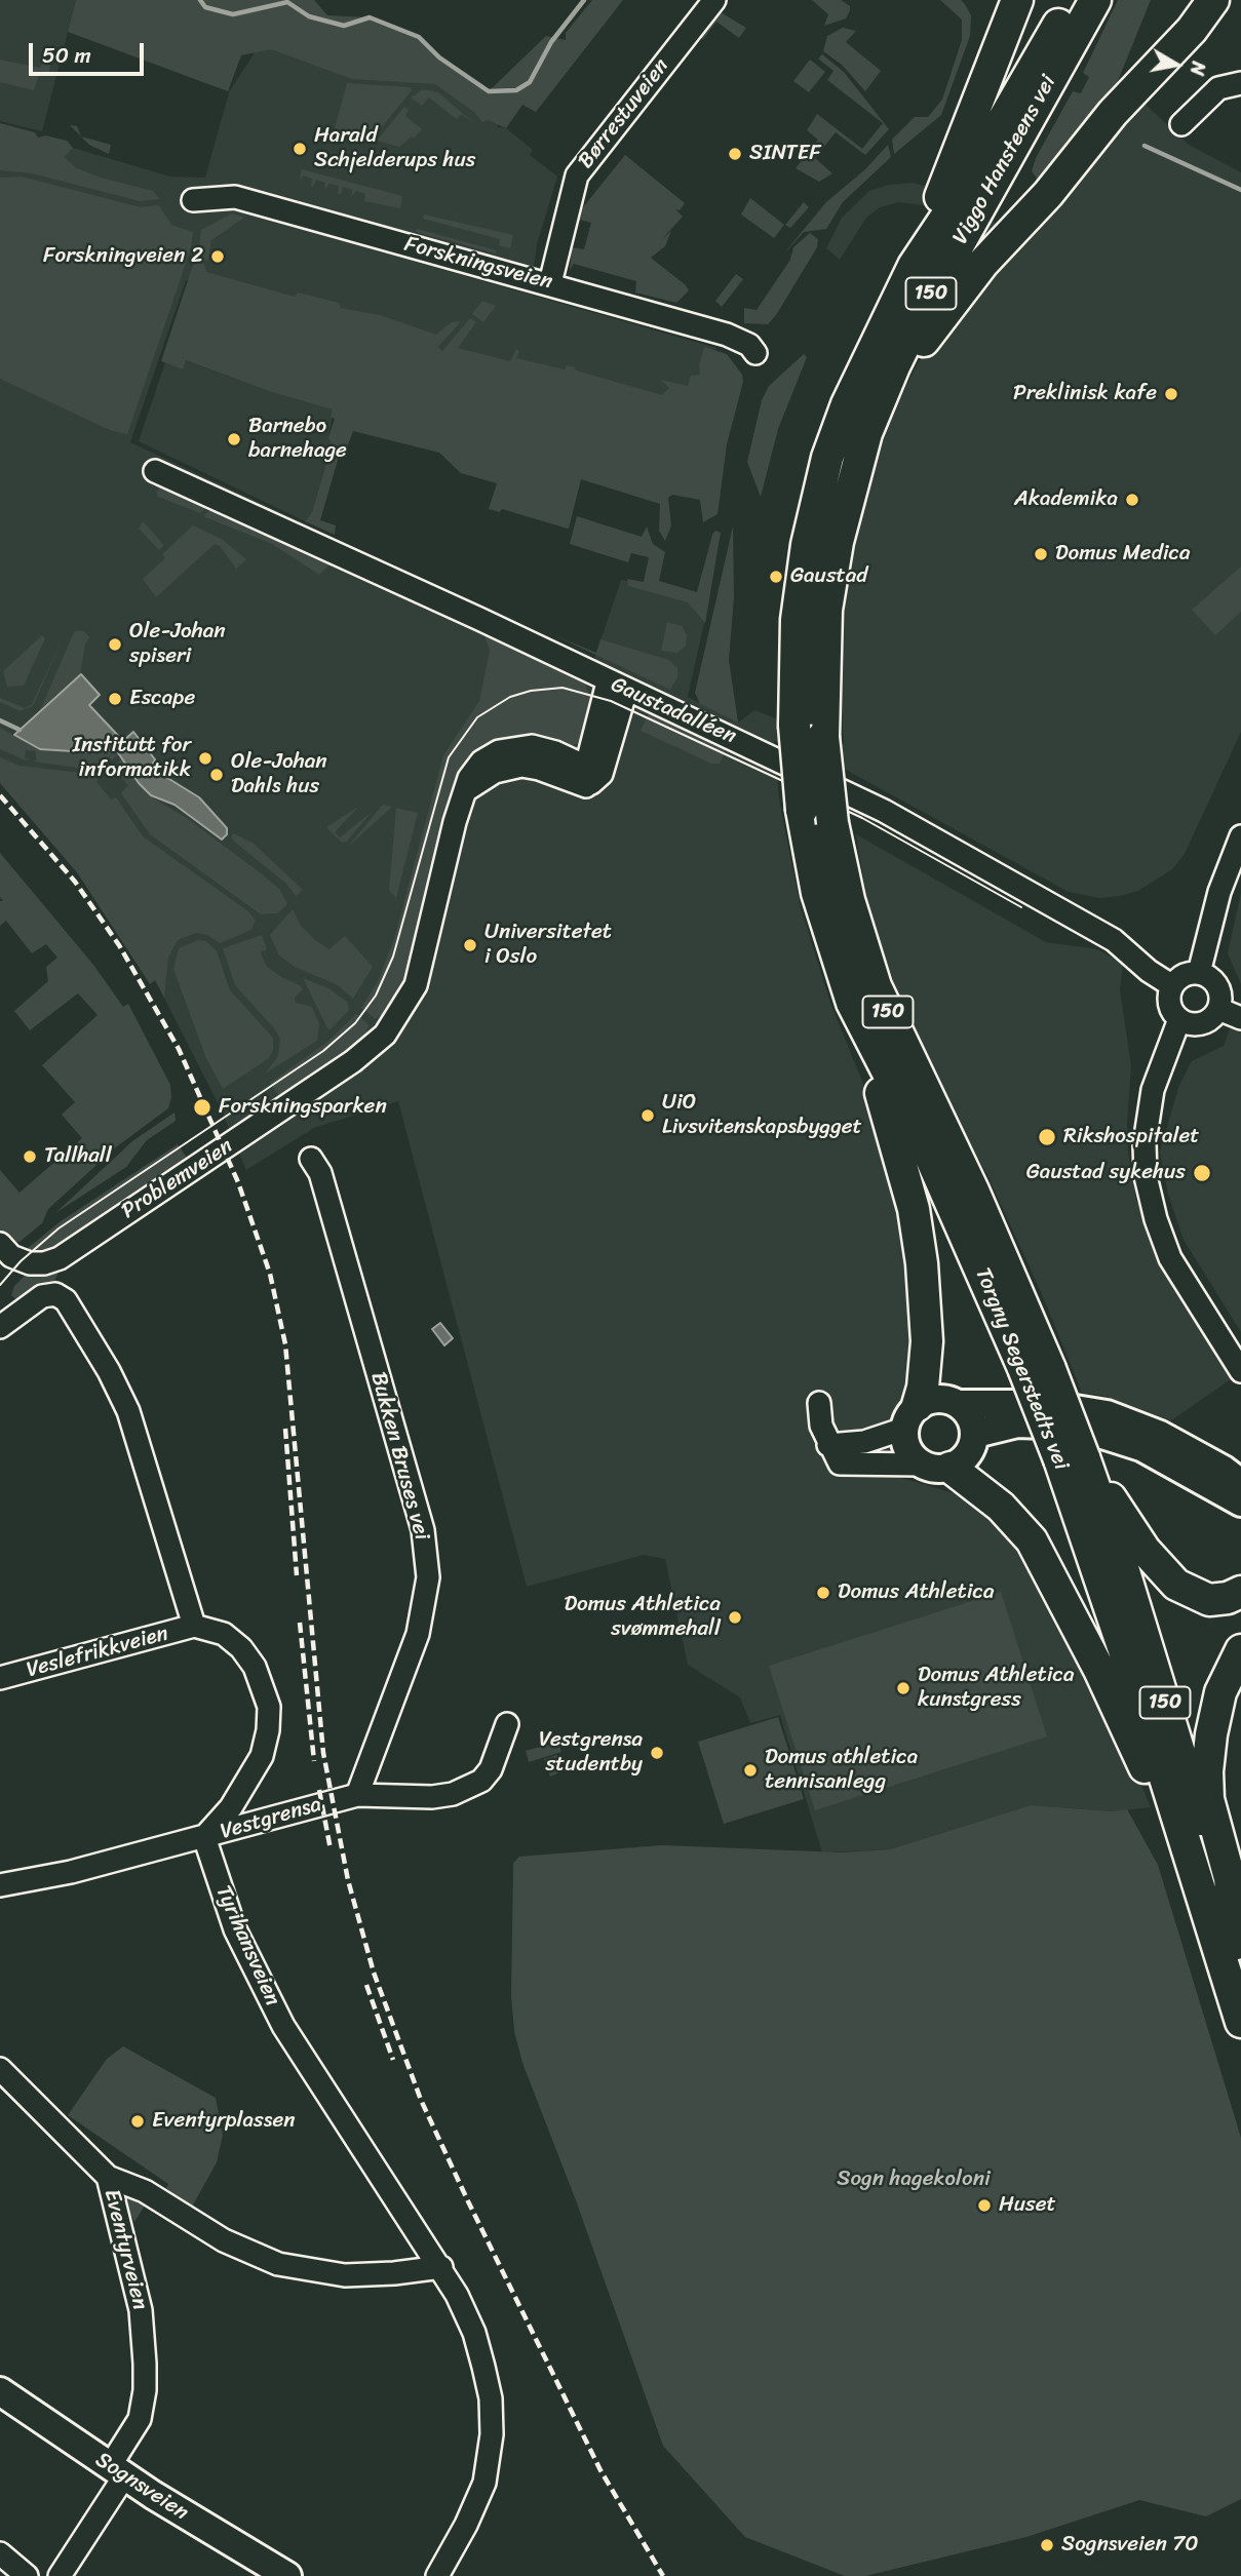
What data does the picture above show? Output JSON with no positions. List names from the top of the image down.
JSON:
{
  "streets": {
    "highway": ["Viggo Hansteens vei", "150", "Torgny Segerstedts vei"],
    "main road": ["Sognsveien"],
    "street": [
      "Børrestuveien",
      "Forskningsveien",
      "Gaustadalléen",
      "Problemveien",
      "Bukken Bruses vei",
      "Veslefrikkveien",
      "Vestgrensa",
      "Tyrihansveien",
      "Eventyrveien"
    ]
  },
  "crossings": [
    ["Børrestuveien", "Forskningsveien"],
    ["Viggo Hansteens vei", "Torgny Segerstedts vei"],
    ["Gaustadalléen", "Problemveien"],
    ["Bukken Bruses vei", "Vestgrensa"],
    ["Vestgrensa", "Tyrihansveien"],
    ["Eventyrveien", "Sognsveien"]
  ],
  "parks": ["Sogn hagekoloni"],
  "places": [
    "Harald Schjelderups hus",
    "SINTEF",
    "Forskningveien 2",
    "Preklinisk kafe",
    "Barnebo barnehage",
    "Akademika",
    "Domus Medica",
    "Gaustad",
    "Ole-Johan spiseri",
    "Escape",
    "Institutt for informatikk",
    "Ole-Johan Dahls hus",
    "Universitetet i Oslo",
    "Forskningsparken",
    "UiO Livsvitenskapsbygget",
    "Rikshospitalet",
    "Tallhall",
    "Gaustad sykehus",
    "Domus Athletica",
    "Domus Athletica svømmehall",
    "Domus Athletica kunstgress",
    "Vestgrensa studentby",
    "Domus athletica tennisanlegg",
    "Eventyrplassen",
    "Huset",
    "Sognsveien 70"
  ],
  "scale_bar": "50 m",
  "north": "right"
}
